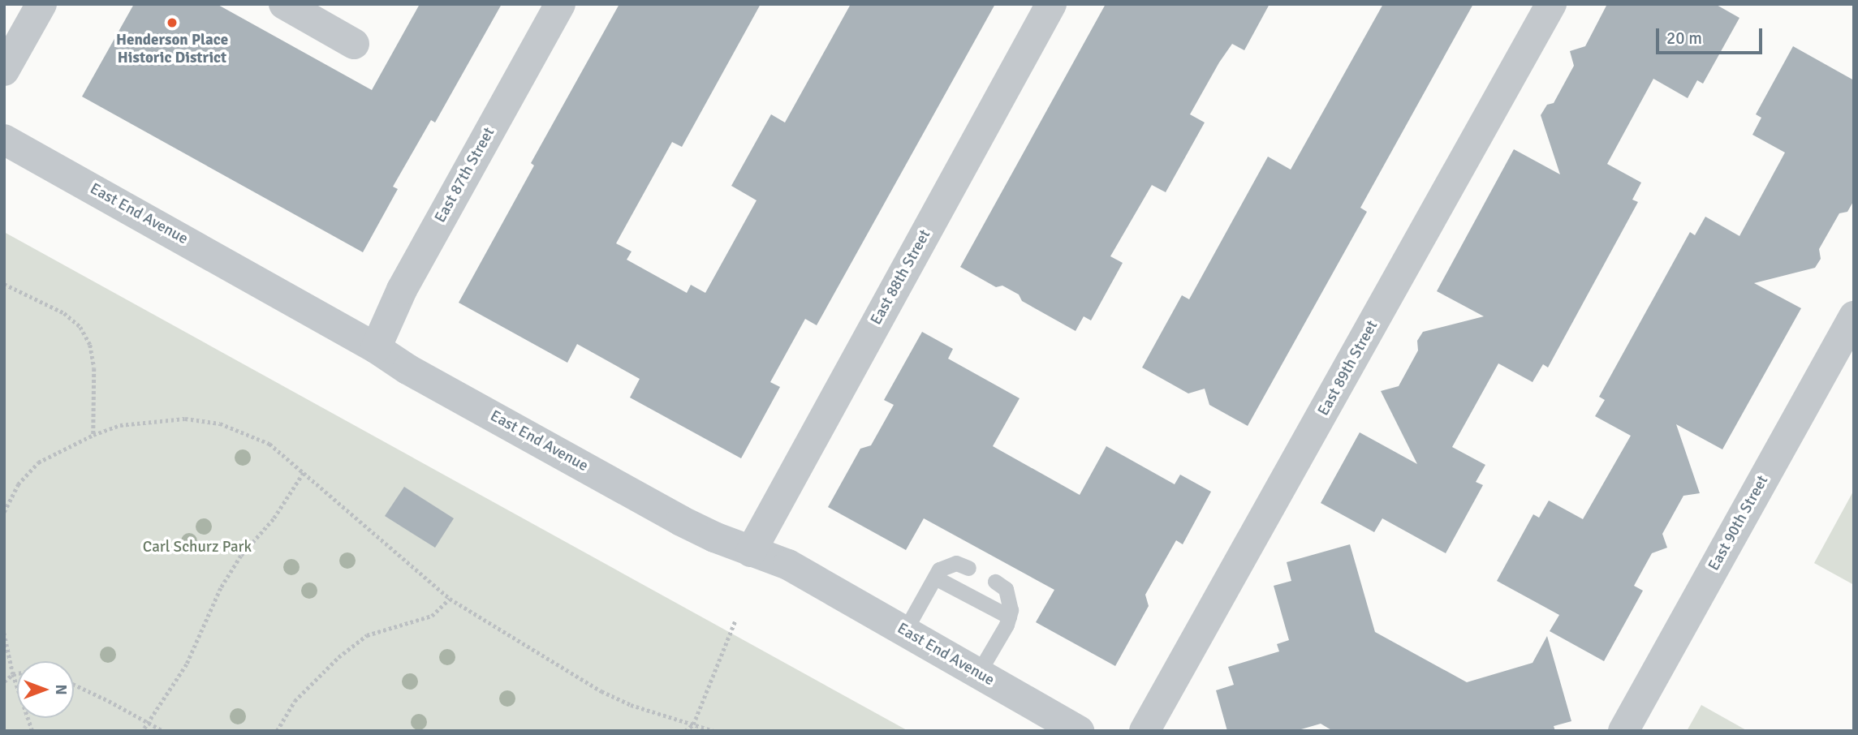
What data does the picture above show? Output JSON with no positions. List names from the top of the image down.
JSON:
{
  "streets": {
    "street": [
      "East 87th Street",
      "East End Avenue",
      "East 88th Street",
      "East 89th Street",
      "East 90th Street"
    ]
  },
  "crossings": [
    ["East 87th Street", "East End Avenue"],
    ["East End Avenue", "East 88th Street"]
  ],
  "parks": ["Carl Schurz Park"],
  "places": ["Henderson Place Historic District"],
  "scale_bar": "20 m",
  "north": "right"
}
